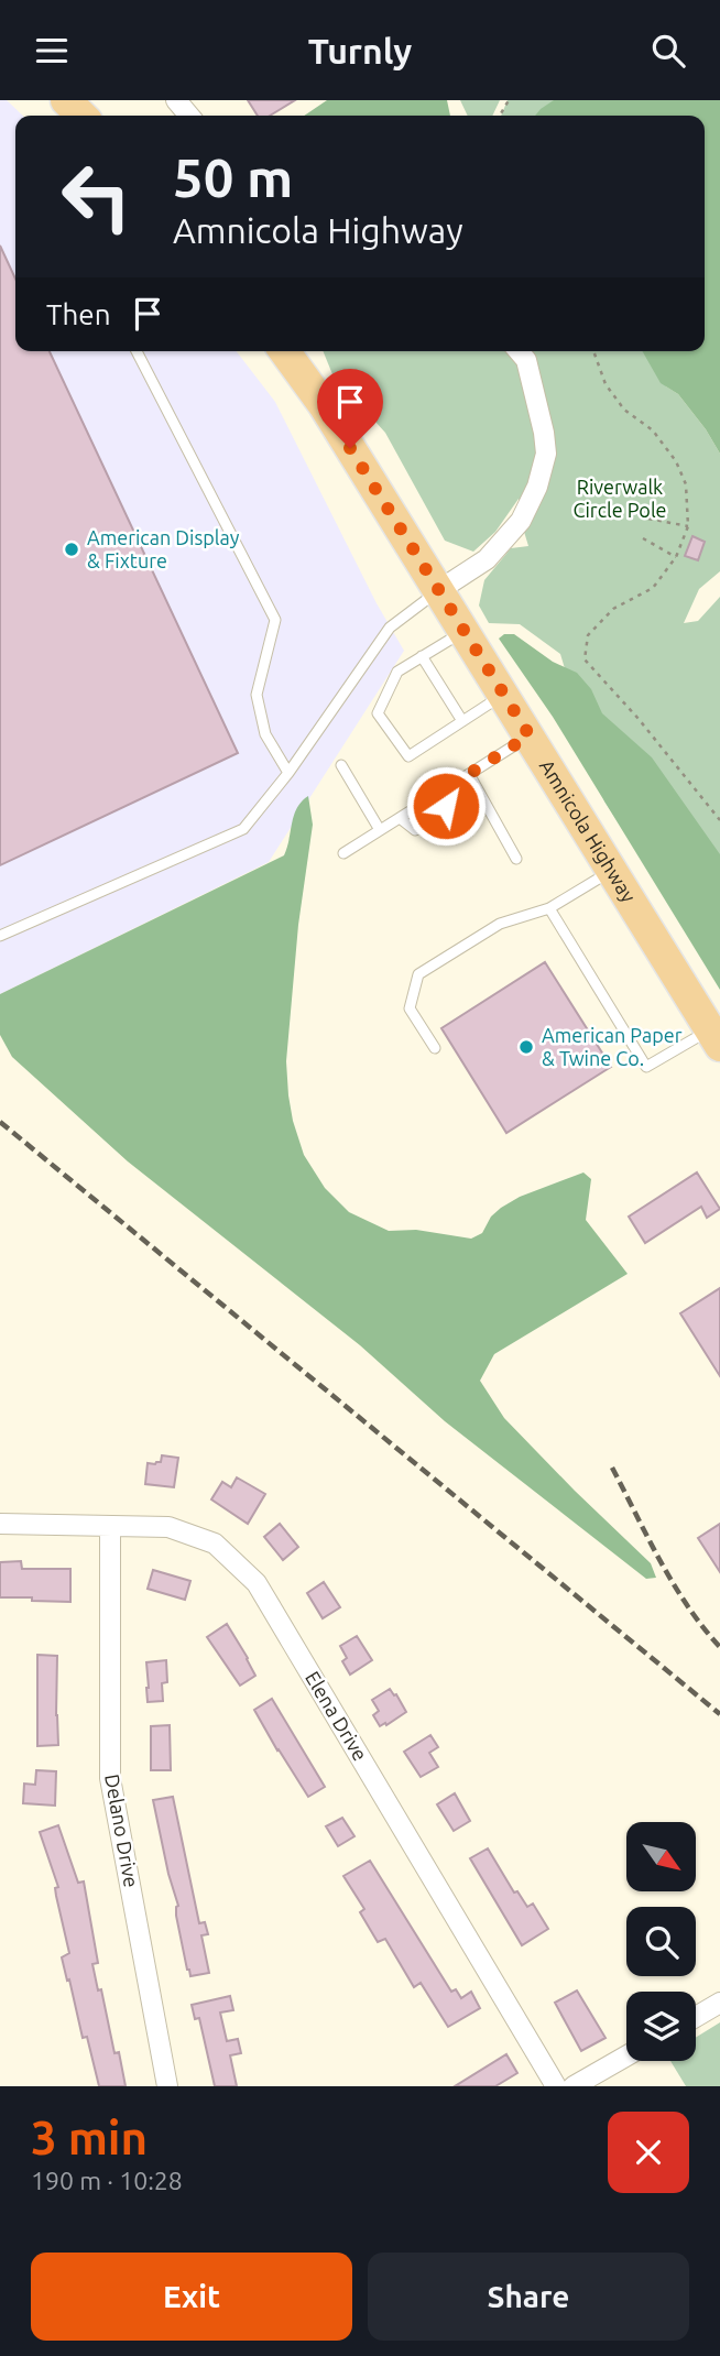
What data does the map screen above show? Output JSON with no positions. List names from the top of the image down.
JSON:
{
  "streets": {
    "main road": ["Amnicola Highway"],
    "street": ["Elena Drive", "Delano Drive"]
  },
  "crossings": [
    ["Elena Drive", "Delano Drive"]
  ],
  "parks": ["Riverwalk Circle Pole"],
  "places": ["American Display & Fixture", "American Paper & Twine Co."],
  "north": "bottom right",
  "page": {
    "header": "Turnly",
    "turn": ["50 m", "Amnicola Highway"],
    "then": "Then",
    "heading": ["3 min", "190 m · 10:28"],
    "buttons": ["Exit", "Share"]
  }
}
